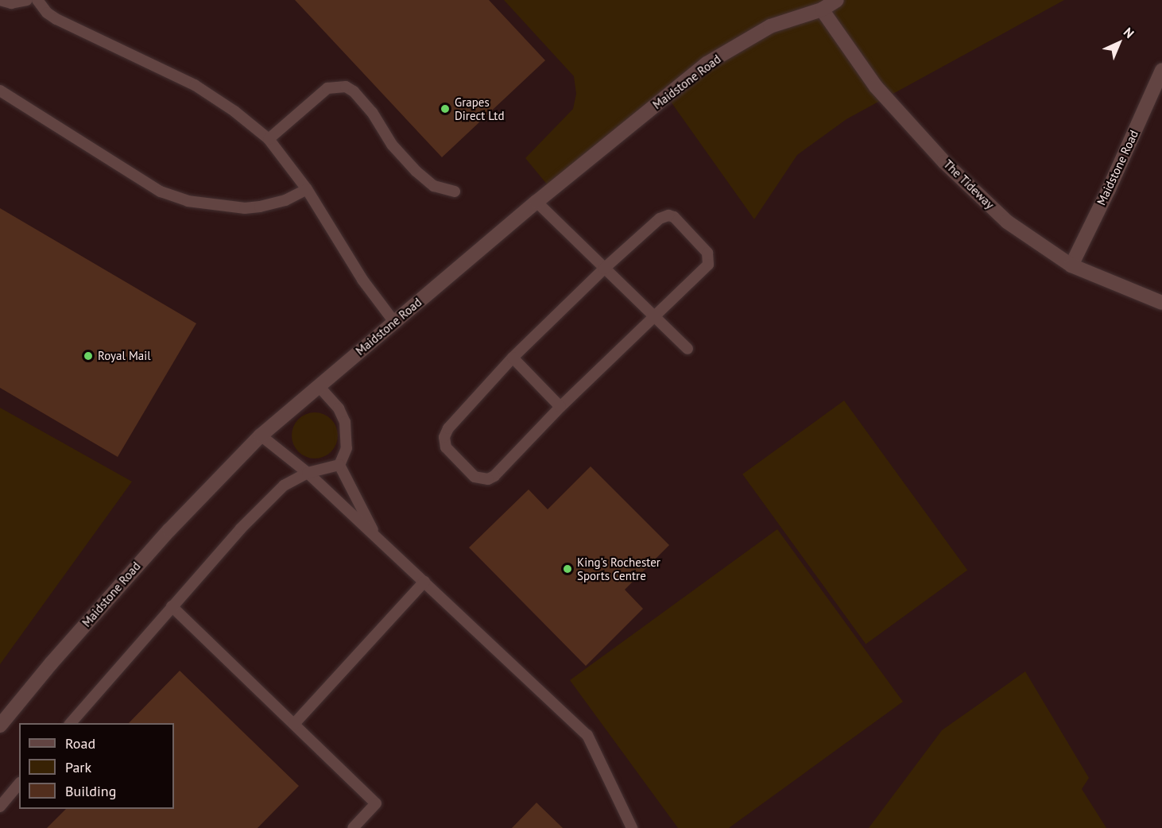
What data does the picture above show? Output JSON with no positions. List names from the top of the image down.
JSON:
{
  "streets": {
    "main road": ["Maidstone Road", "The Tideway"]
  },
  "crossings": [
    ["Maidstone Road", "The Tideway"]
  ],
  "places": ["Grapes Direct Ltd", "Royal Mail", "King's Rochester Sports Centre"],
  "legend": ["Road", "Park", "Building"],
  "north": "top right"
}
